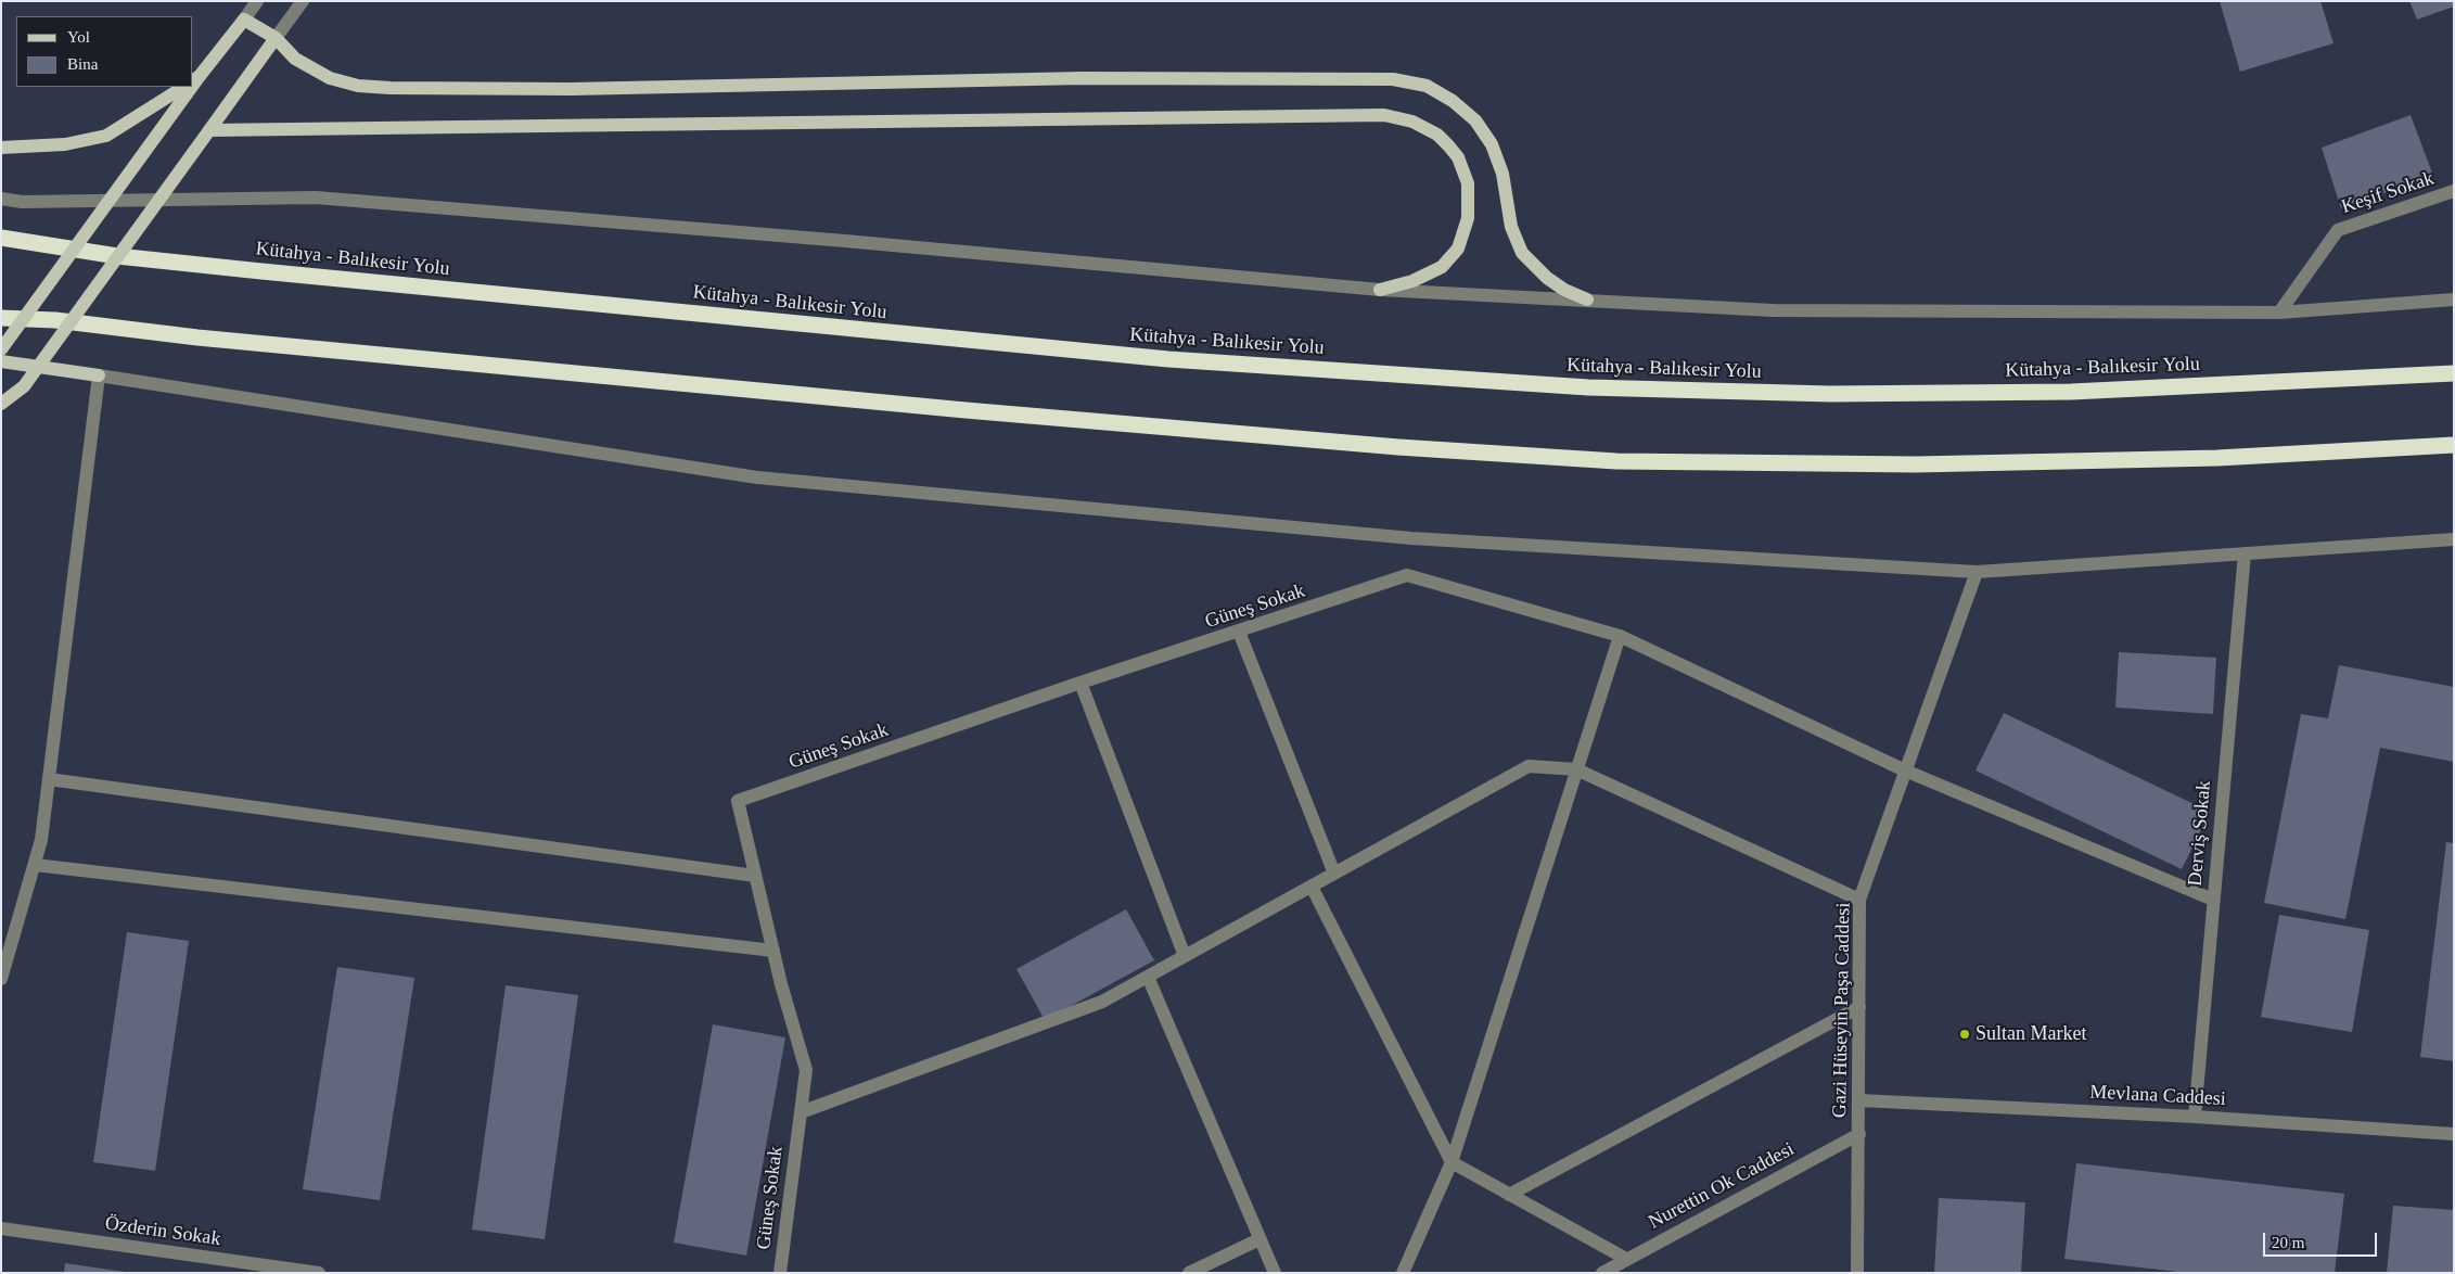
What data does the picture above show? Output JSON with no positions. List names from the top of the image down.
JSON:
{
  "streets": {
    "highway": ["Kütahya - Balıkesir Yolu"],
    "street": [
      "Keşif Sokak",
      "Güneş Sokak",
      "Derviş Sokak",
      "Gazi Hüseyin Paşa Caddesi",
      "Mevlana Caddesi",
      "Nurettin Ok Caddesi",
      "Özderin Sokak"
    ]
  },
  "crossings": [
    ["Derviş Sokak", "Mevlana Caddesi"],
    ["Gazi Hüseyin Paşa Caddesi", "Mevlana Caddesi"],
    ["Gazi Hüseyin Paşa Caddesi", "Nurettin Ok Caddesi"]
  ],
  "places": ["Sultan Market"],
  "legend": ["Yol", "Bina"],
  "scale_bar": "20 m"
}
